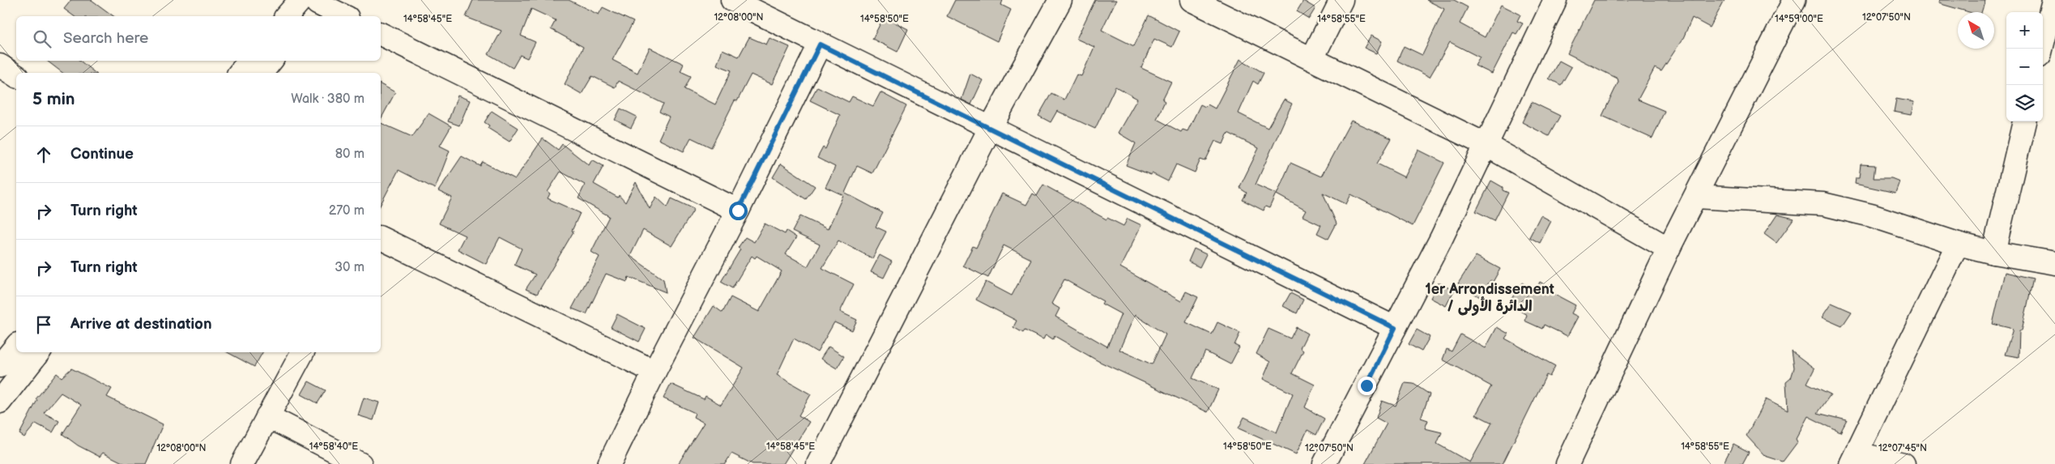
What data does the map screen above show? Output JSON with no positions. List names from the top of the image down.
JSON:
{
  "districts": ["1er Arrondissement / الدائرة الأولى"],
  "north": "top left",
  "page": {
    "map_buttons": ["+", "−"],
    "search": "Search here",
    "heading": ["5 min", "Walk · 380 m"],
    "list": [
      ["Continue", "80 m"],
      ["Turn right", "270 m"],
      ["Turn right", "30 m"],
      "Arrive at destination"
    ]
  },
  "coordinates": [
    "12°08'00\"N",
    "12°07'50\"N",
    "14°58'45\"E",
    "14°58'50\"E",
    "14°58'55\"E",
    "14°59'00\"E",
    "14°58'40\"E",
    "12°07'45\"N"
  ]
}
